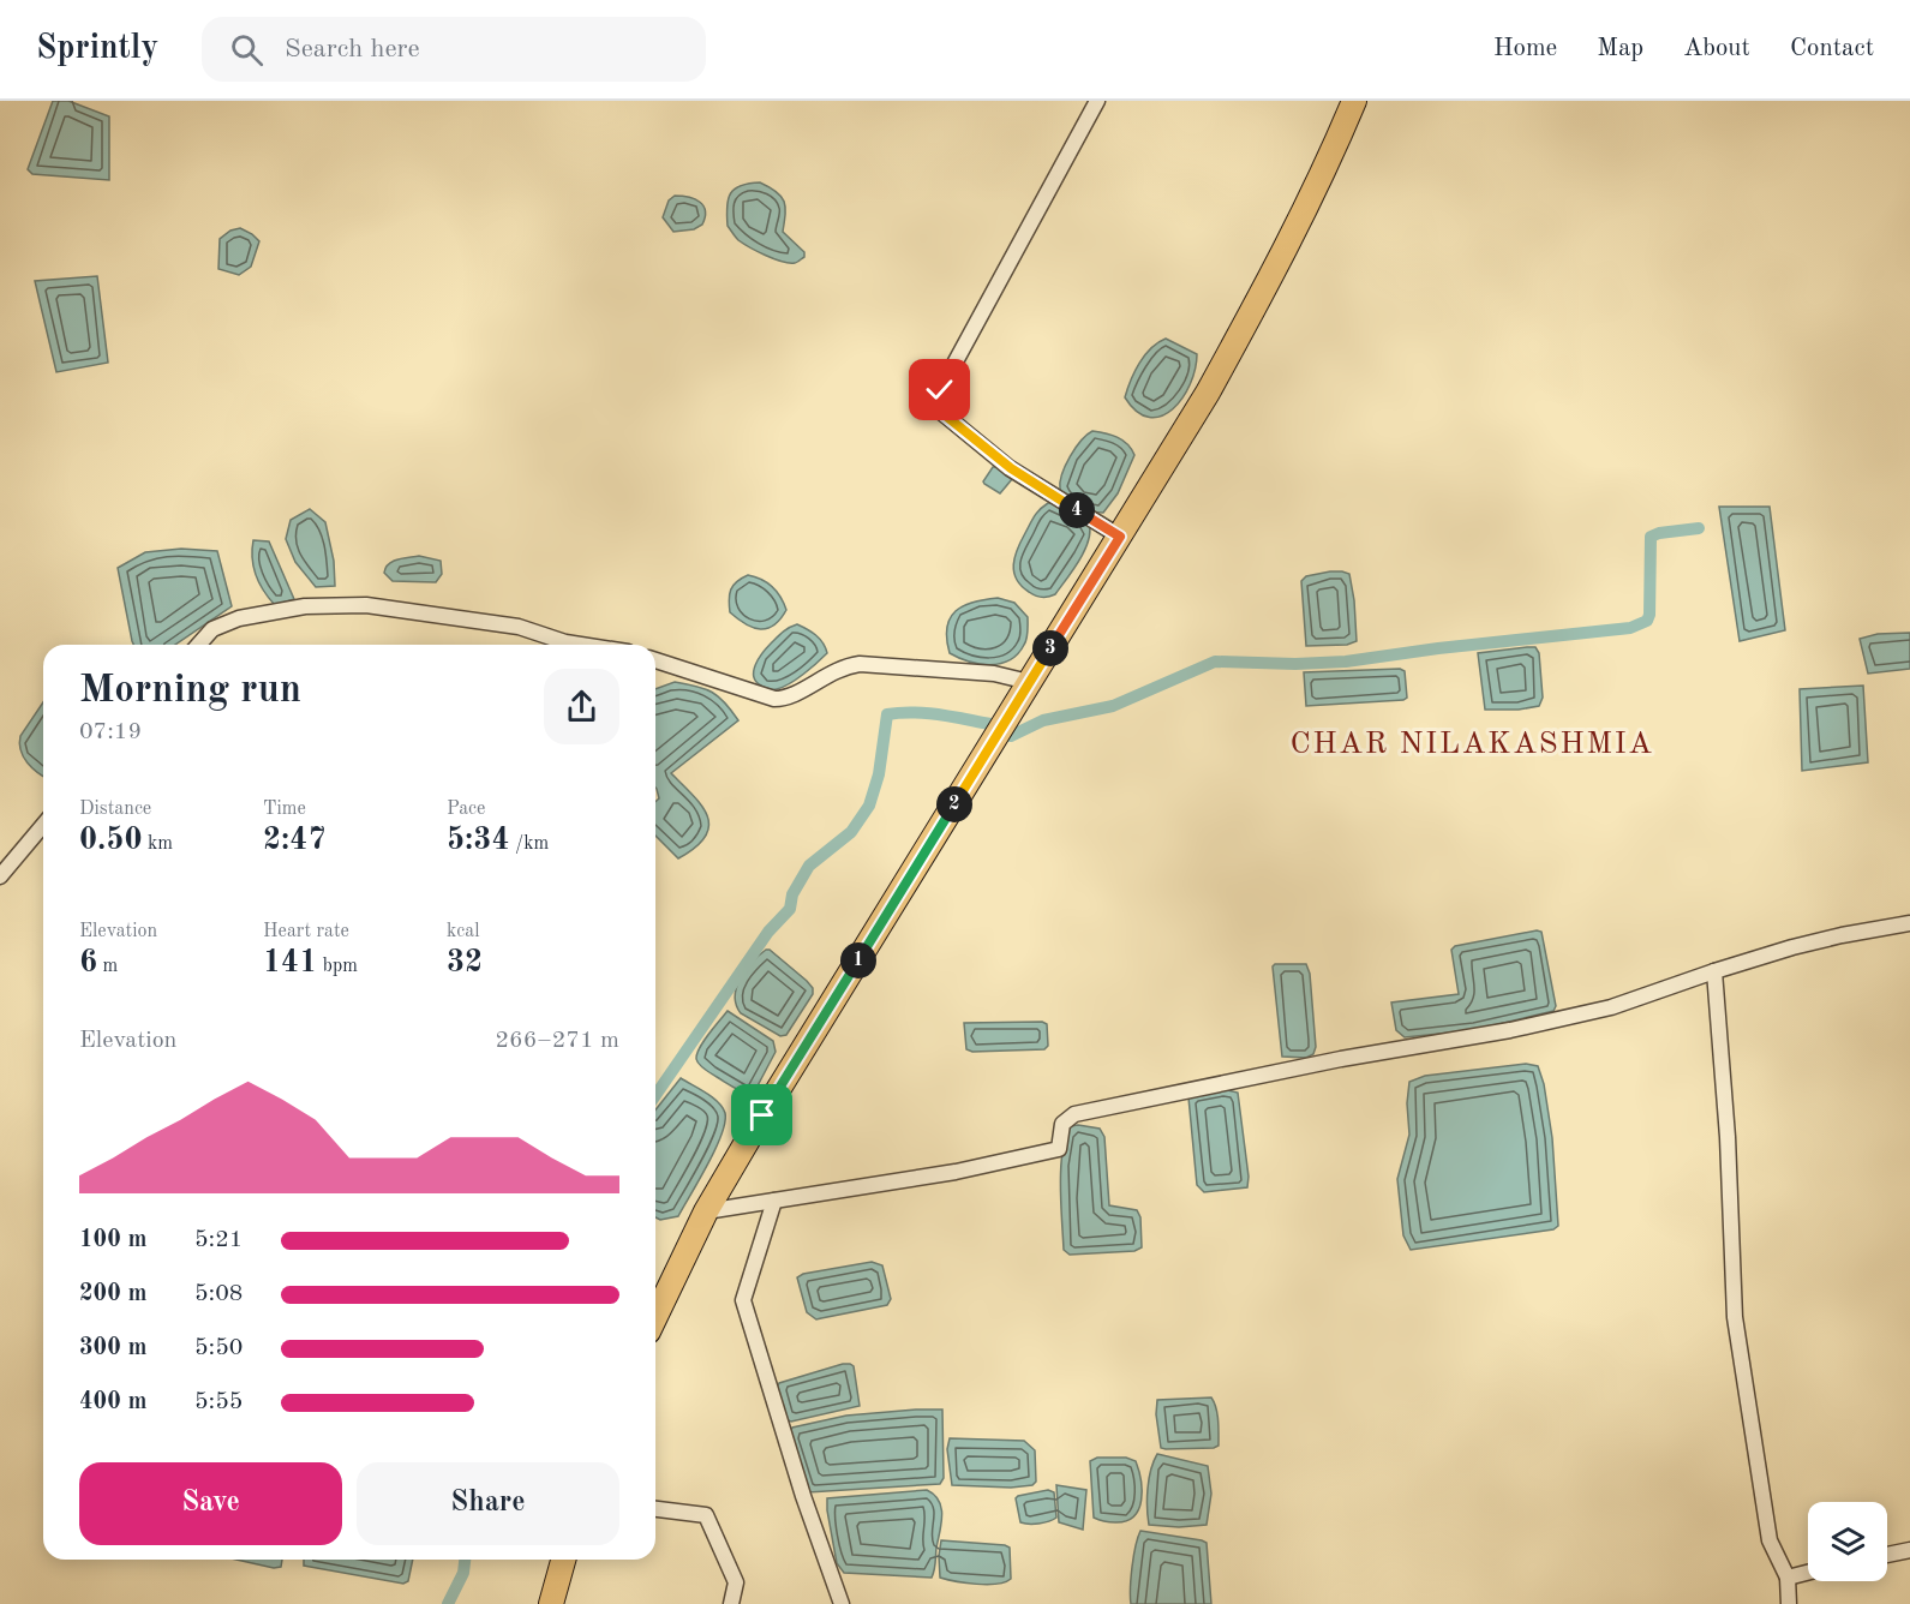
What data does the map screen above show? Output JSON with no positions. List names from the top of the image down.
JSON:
{
  "districts": ["CHAR NILAKASHMIA"],
  "page": {
    "header": "Sprintly",
    "search": "Search here",
    "nav": [
      "Home",
      "Map",
      "About",
      "Contact"
    ],
    "pins": [
      "4",
      "3",
      "2",
      "1"
    ],
    "heading": ["Morning run", "07:19"],
    "stats": [
      ["Distance", "0.50 km"],
      ["Time", "2:47"],
      ["Pace", "5:34 /km"],
      ["Elevation", "6 m"],
      ["Heart rate", "141 bpm"],
      ["kcal", "32"]
    ],
    "chart": ["Elevation", "266–271 m"],
    "list": [
      {
        "name": "100 m",
        "note": "5:21"
      },
      {
        "name": "200 m",
        "note": "5:08"
      },
      {
        "name": "300 m",
        "note": "5:50"
      },
      {
        "name": "400 m",
        "note": "5:55"
      }
    ],
    "buttons": ["Save", "Share"]
  }
}
